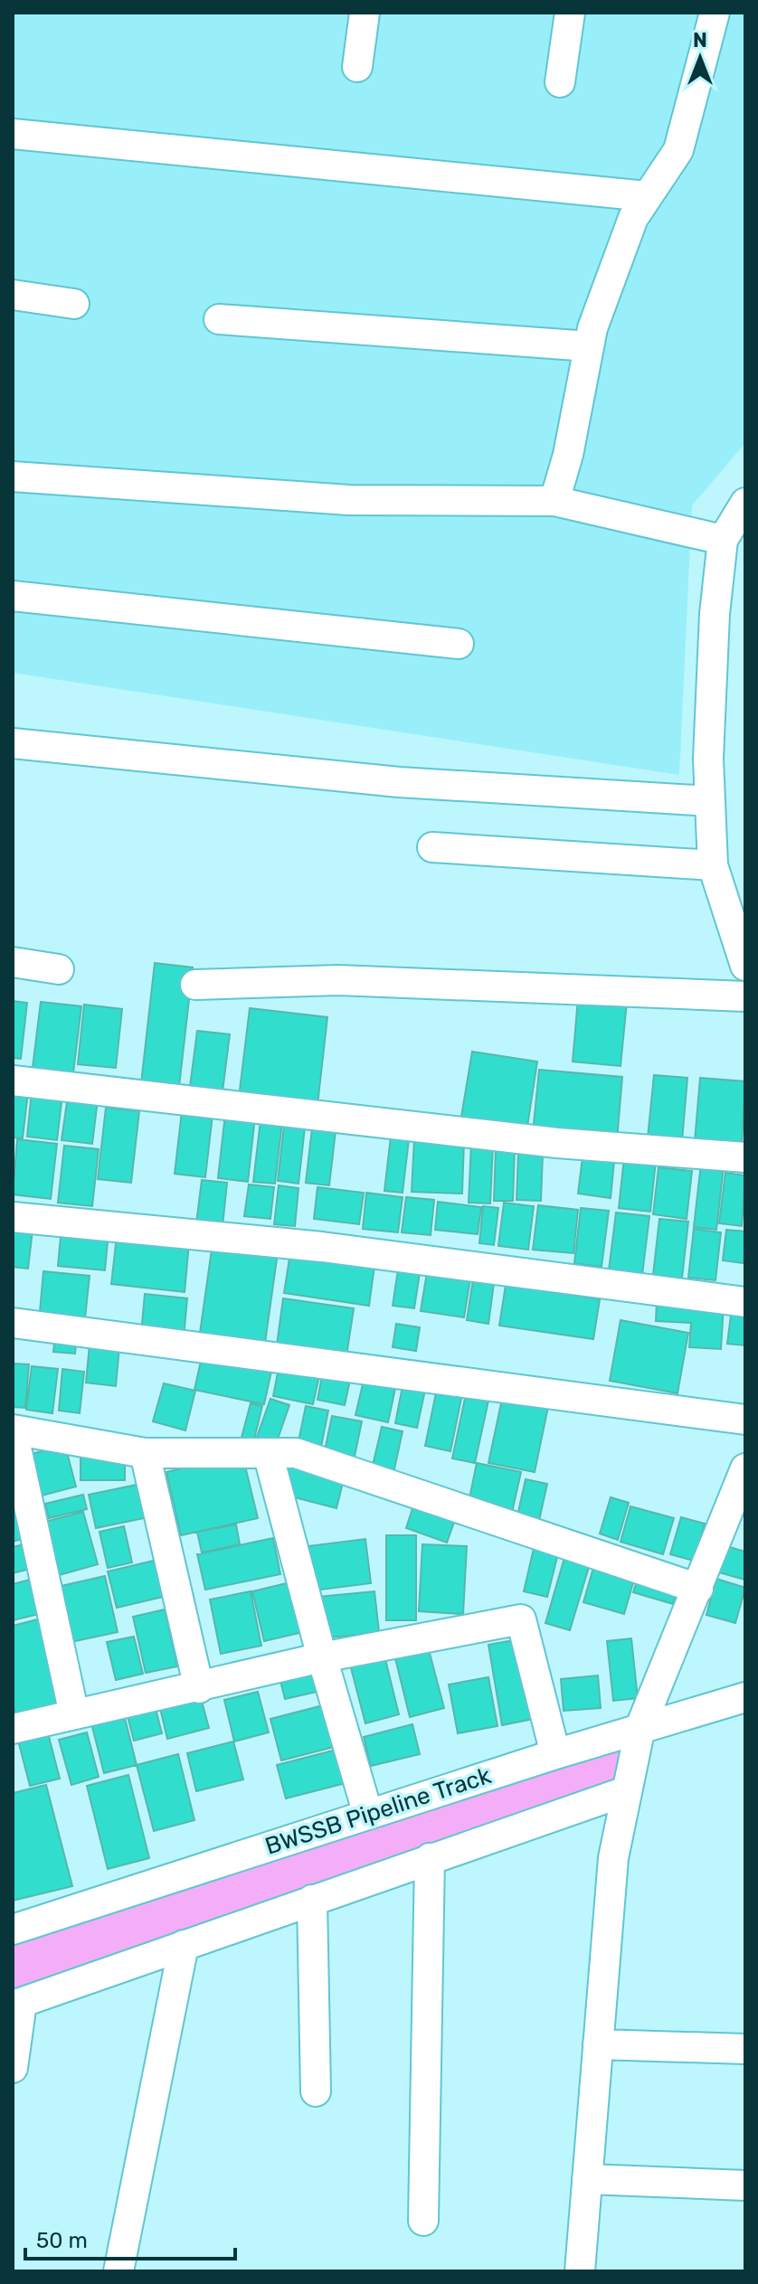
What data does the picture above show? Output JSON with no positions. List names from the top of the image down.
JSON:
{
  "streets": {
    "street": ["BWSSB Pipeline Track"]
  },
  "scale_bar": "50 m",
  "north": "top"
}
